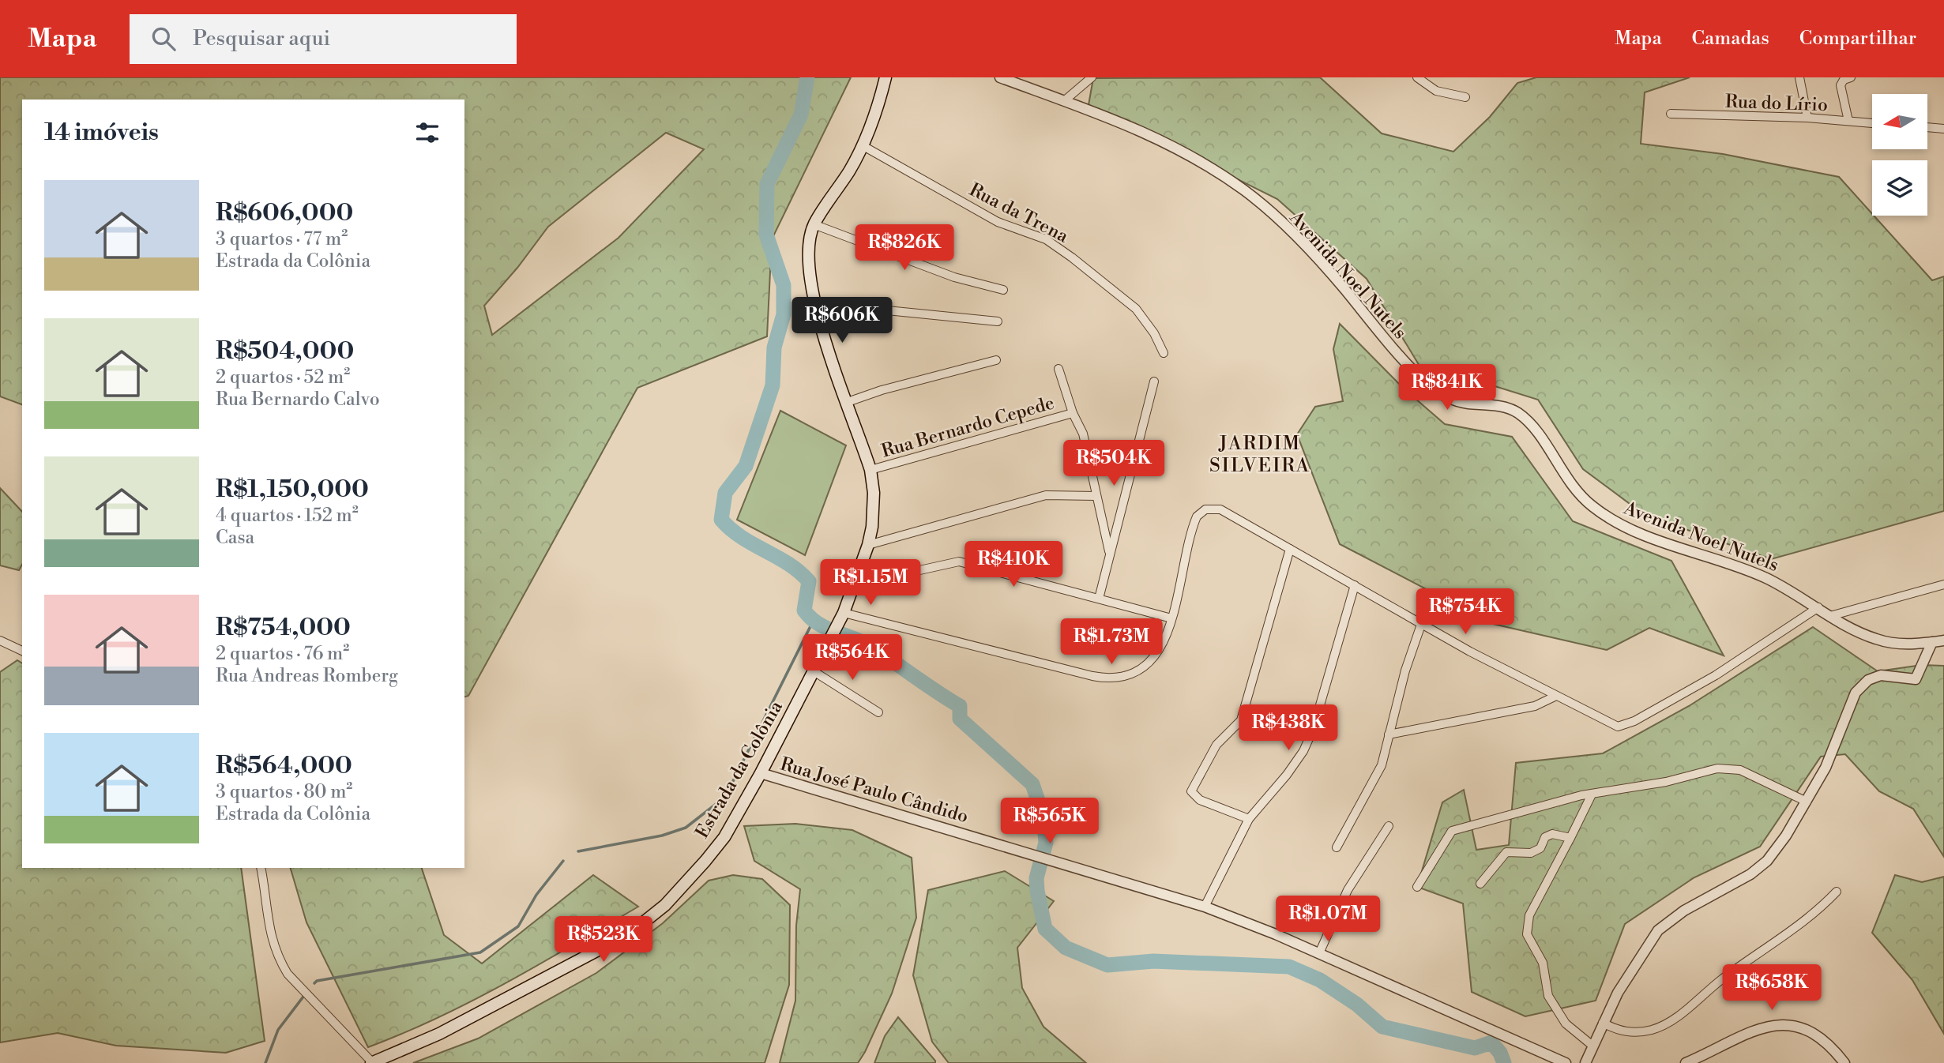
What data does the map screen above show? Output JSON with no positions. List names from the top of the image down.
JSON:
{
  "streets": {
    "main road": ["Estrada da Colônia"],
    "street": [
      "Rua do Lírio",
      "Rua da Trena",
      "Avenida Noel Nutels",
      "Rua Bernardo Cepede",
      "Rua José Paulo Cândido"
    ]
  },
  "crossings": [
    ["Rua da Trena", "Estrada da Colônia"],
    ["Rua Bernardo Cepede", "Estrada da Colônia"],
    ["Estrada da Colônia", "Rua José Paulo Cândido"]
  ],
  "districts": ["JARDIM SILVEIRA"],
  "north": "left",
  "page": {
    "header": "Mapa",
    "search": "Pesquisar aqui",
    "nav": ["Mapa", "Camadas", "Compartilhar"],
    "heading": "14 imóveis",
    "list": [
      {
        "name": "R$606,000",
        "note": "3 quartos · 77 m² · Estrada da Colônia"
      },
      {
        "name": "R$504,000",
        "note": "2 quartos · 52 m² · Rua Bernardo Calvo"
      },
      {
        "name": "R$1,150,000",
        "note": "4 quartos · 152 m² · Casa"
      },
      {
        "name": "R$754,000",
        "note": "2 quartos · 76 m² · Rua Andreas Romberg"
      },
      {
        "name": "R$564,000",
        "note": "3 quartos · 80 m² · Estrada da Colônia"
      }
    ],
    "price": [
      "R$826K",
      "R$606K",
      "R$841K",
      "R$504K",
      "R$410K",
      "R$1.15M",
      "R$754K",
      "R$1.73M",
      "R$564K",
      "R$438K",
      "R$565K",
      "R$1.07M",
      "R$523K",
      "R$658K"
    ]
  }
}
